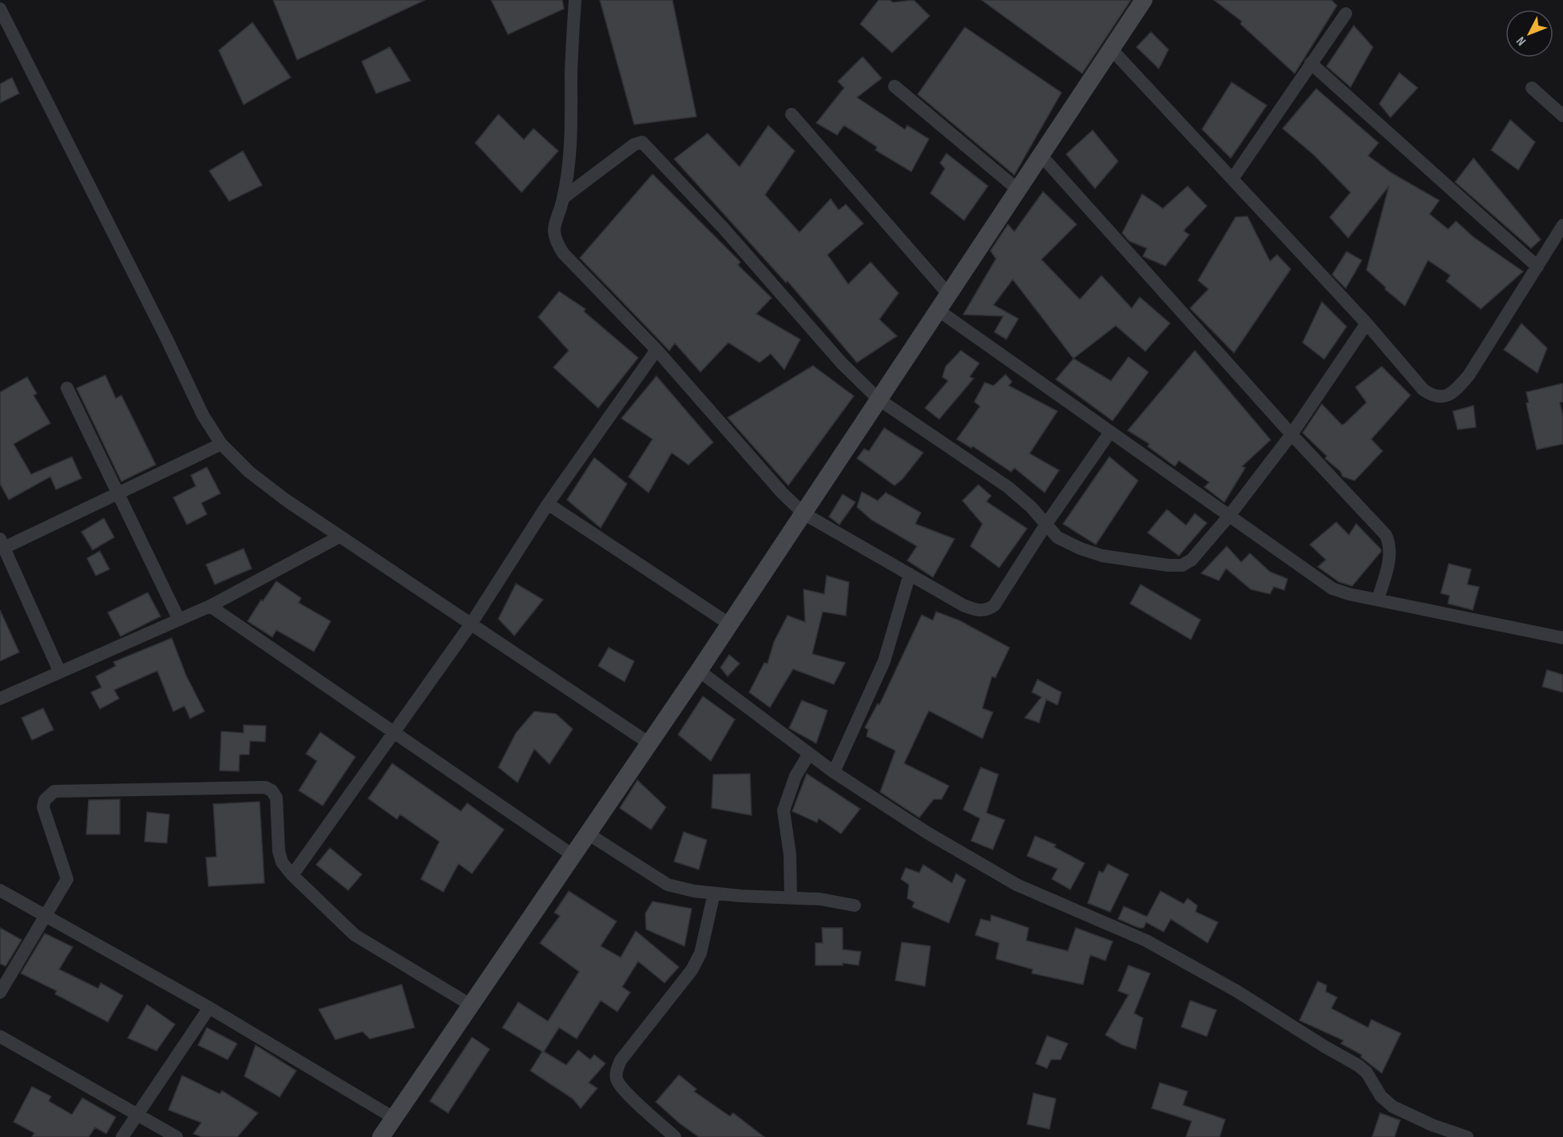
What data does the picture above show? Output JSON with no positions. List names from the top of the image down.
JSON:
{
  "north": "bottom left"
}
